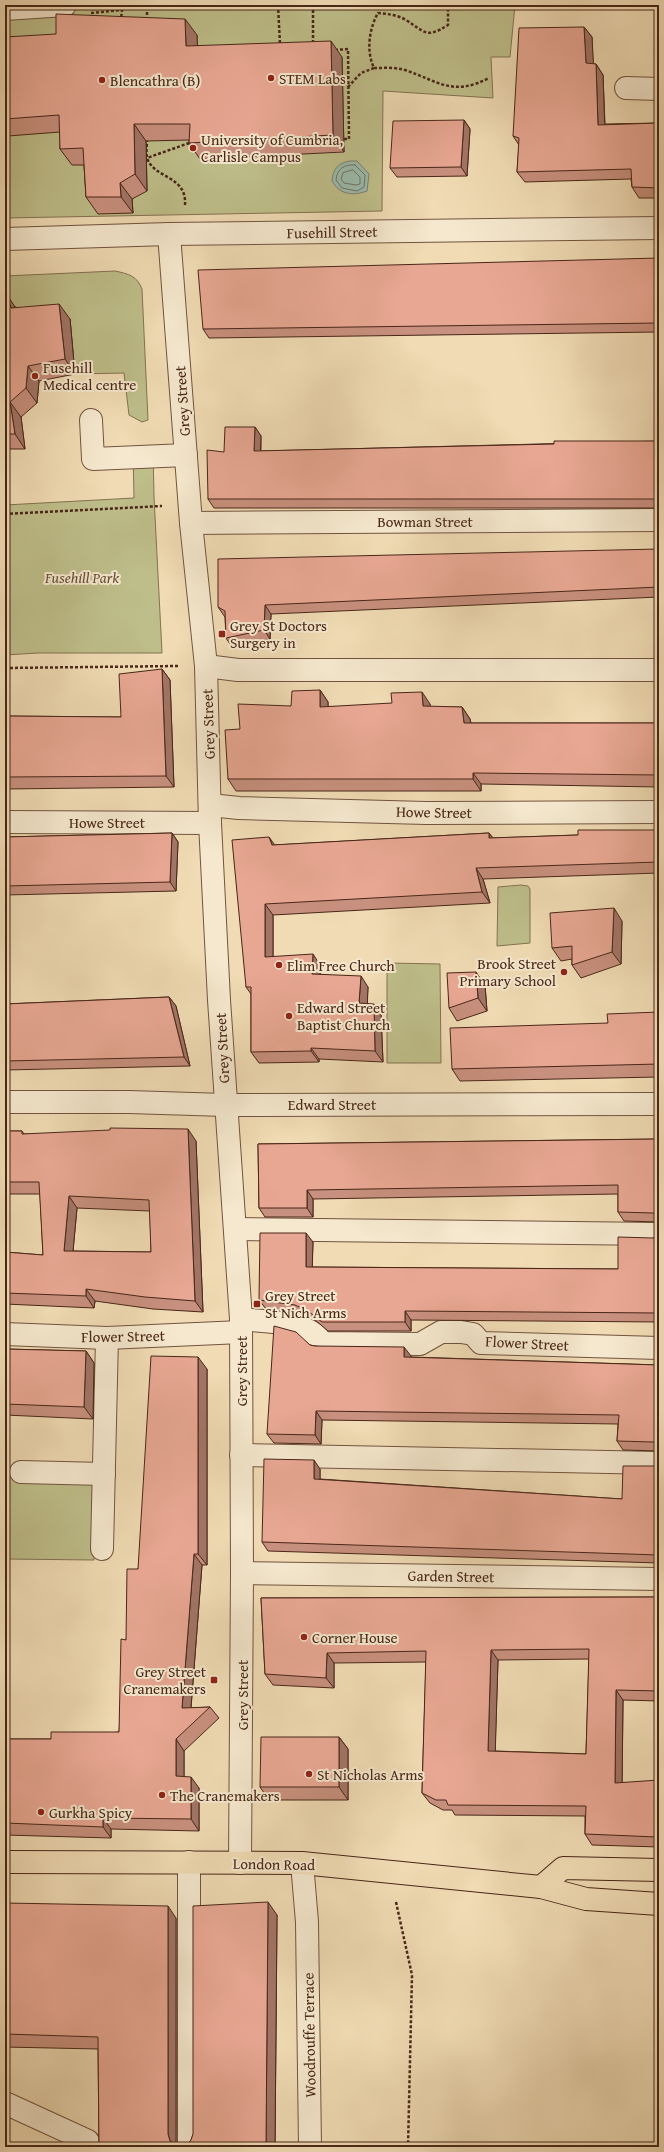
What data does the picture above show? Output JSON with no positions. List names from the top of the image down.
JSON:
{
  "streets": {
    "main road": ["London Road"],
    "street": [
      "Fusehill Street",
      "Grey Street",
      "Bowman Street",
      "Howe Street",
      "Edward Street",
      "Flower Street",
      "Garden Street",
      "Woodrouffe Terrace"
    ]
  },
  "crossings": [
    ["Fusehill Street", "Grey Street"],
    ["Grey Street", "Bowman Street"],
    ["Grey Street", "Howe Street"],
    ["Grey Street", "Edward Street"],
    ["Grey Street", "Flower Street"],
    ["Grey Street", "Garden Street"],
    ["Grey Street", "London Road"],
    ["London Road", "Woodrouffe Terrace"]
  ],
  "parks": ["Fusehill Park"],
  "places": {
    "other": [
      "STEM Labs",
      "Blencathra (B)",
      "University of Cumbria, Carlisle Campus",
      "Fusehill Medical centre",
      "Elim Free Church",
      "Brook Street Primary School",
      "Edward Street Baptist Church",
      "Corner House",
      "St Nicholas Arms",
      "The Cranemakers",
      "Gurkha Spicy"
    ],
    "transit": ["Grey St Doctors Surgery in", "Grey Street St Nich Arms", "Grey Street Cranemakers"]
  }
}
